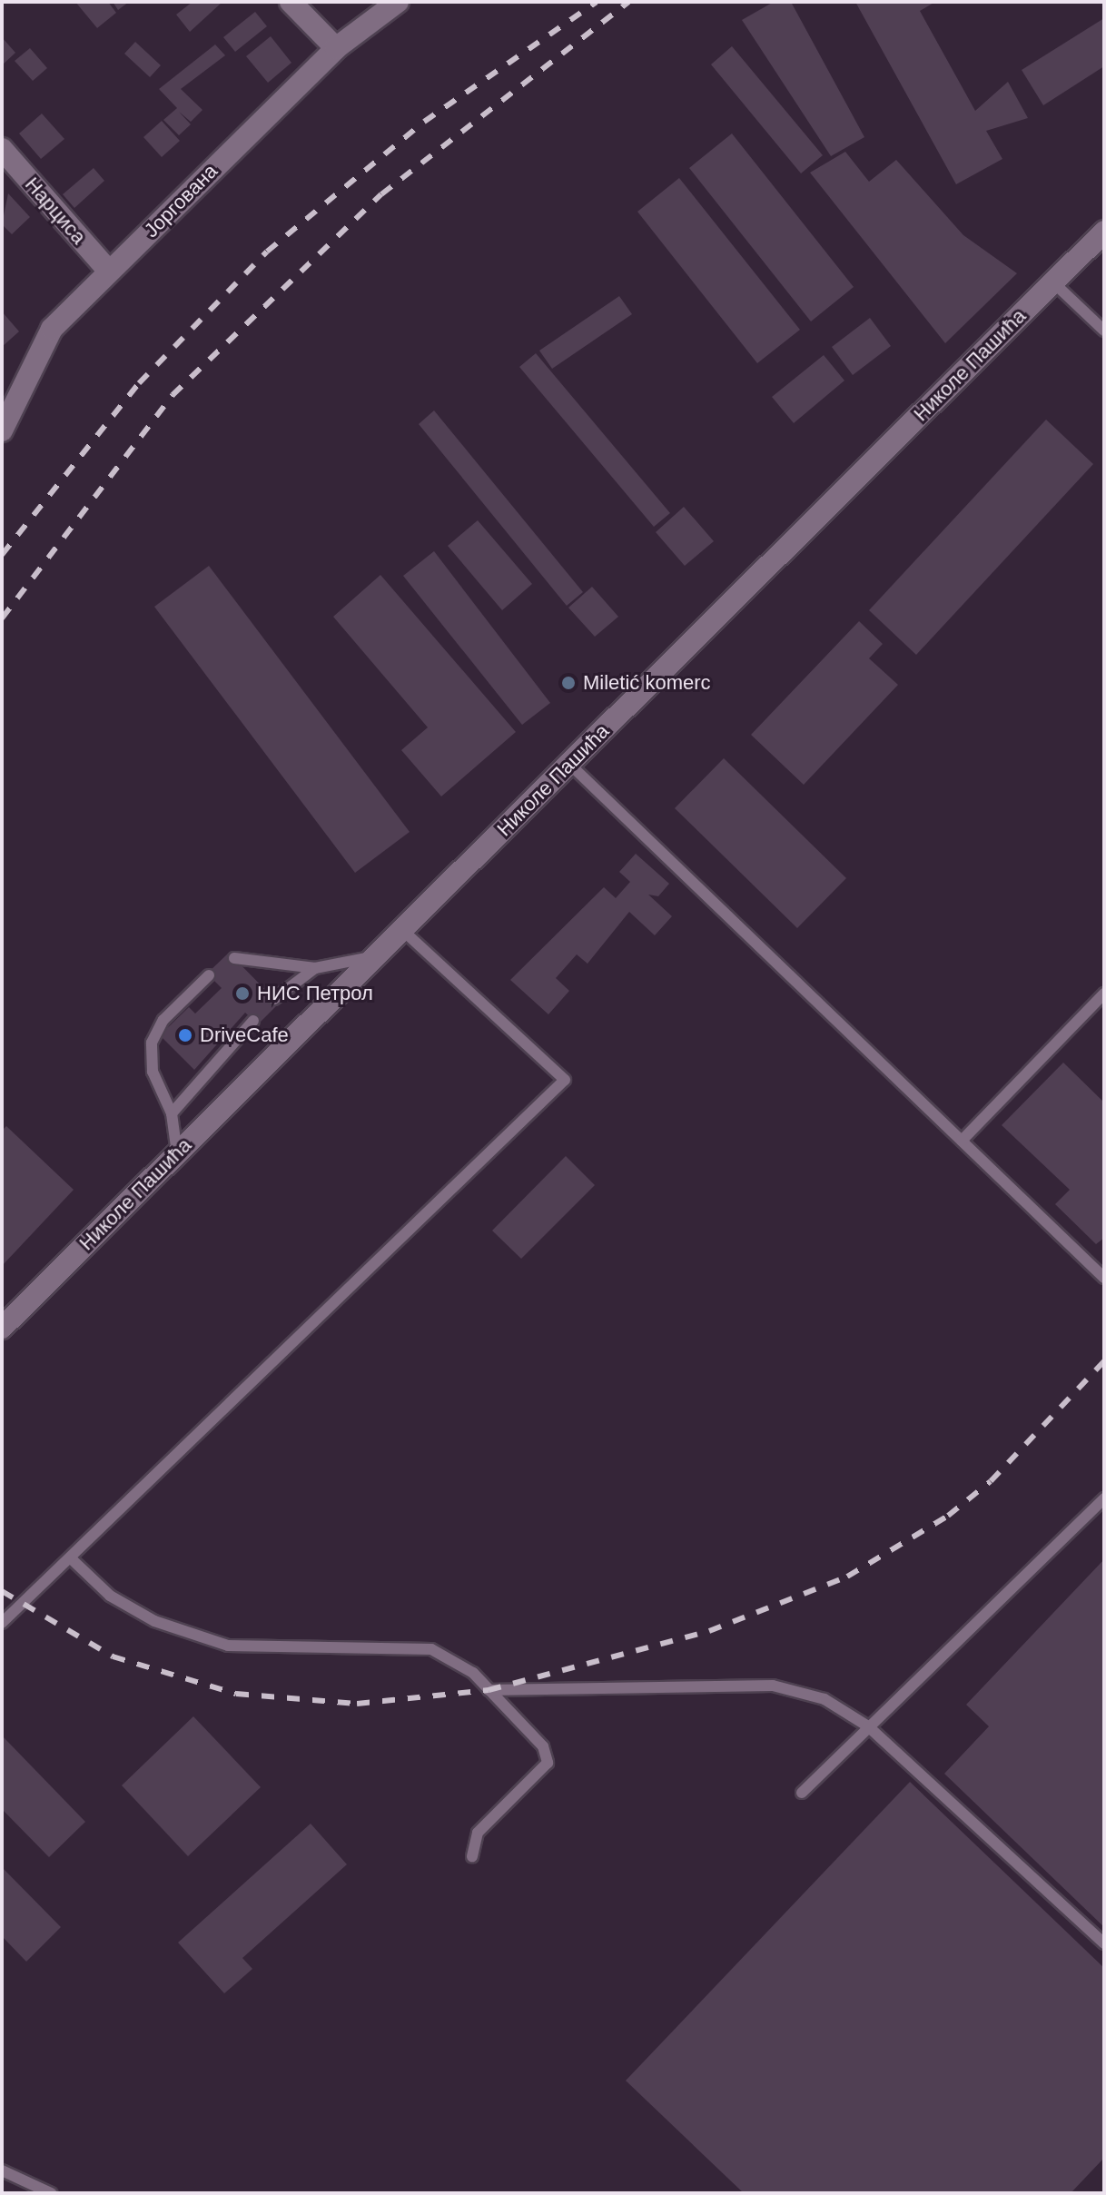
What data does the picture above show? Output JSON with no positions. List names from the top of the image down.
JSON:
{
  "streets": {
    "main road": ["Јоргована", "Нарциса", "Николе Пашића"]
  },
  "crossings": [
    ["Јоргована", "Нарциса"]
  ],
  "places": ["Miletić komerc", "НИС Петрол", "DriveCafe"]
}
